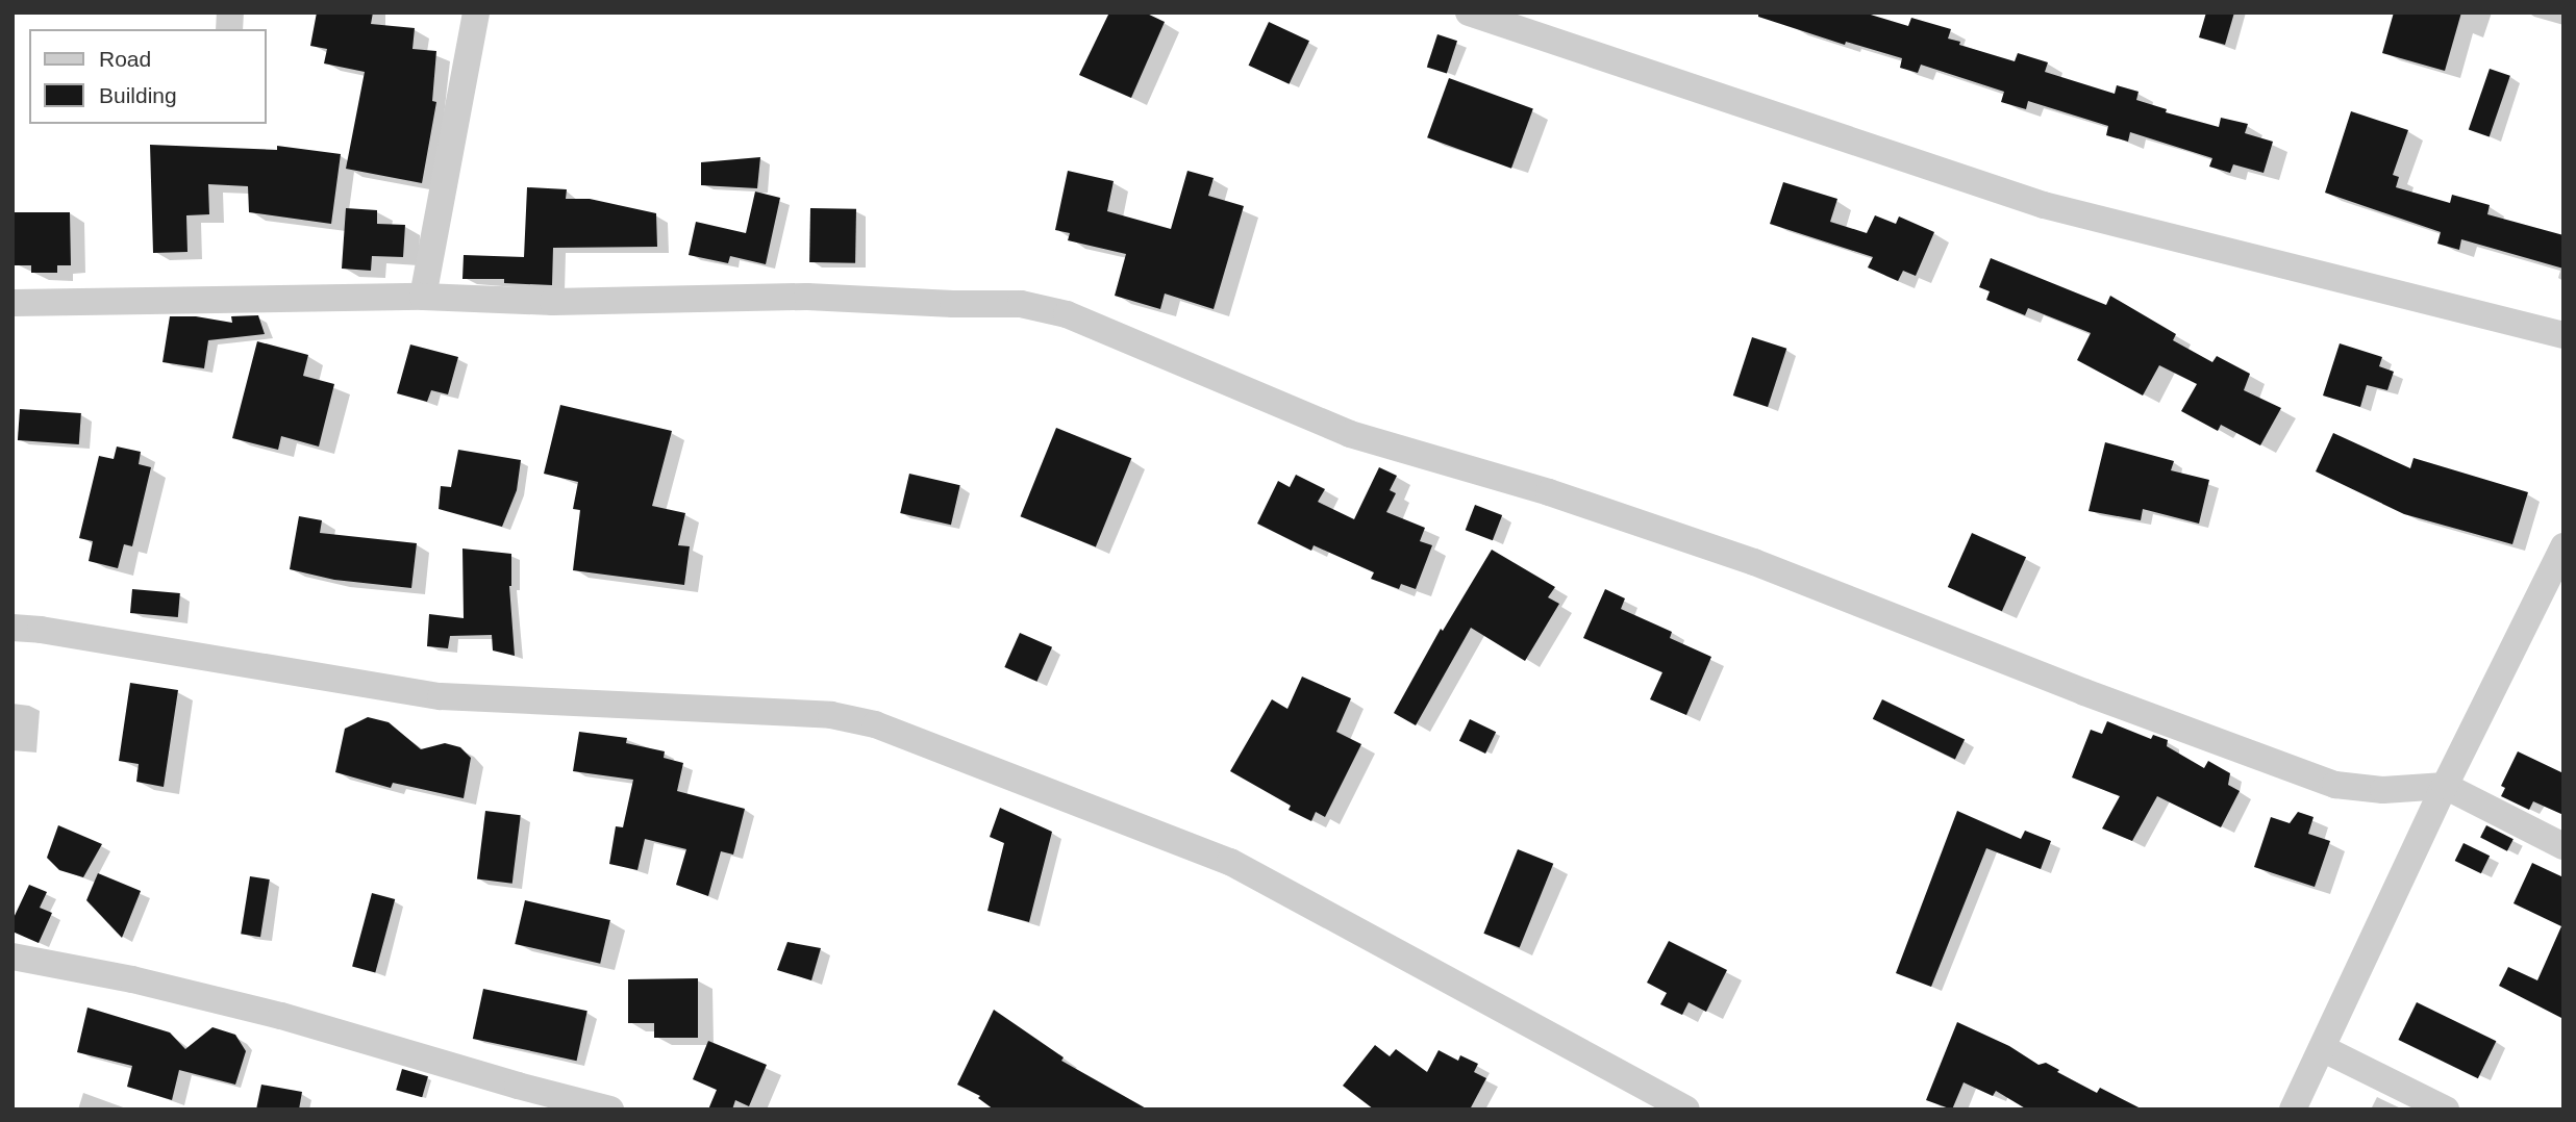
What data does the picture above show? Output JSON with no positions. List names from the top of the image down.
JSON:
{
  "legend": ["Road", "Building"]
}
